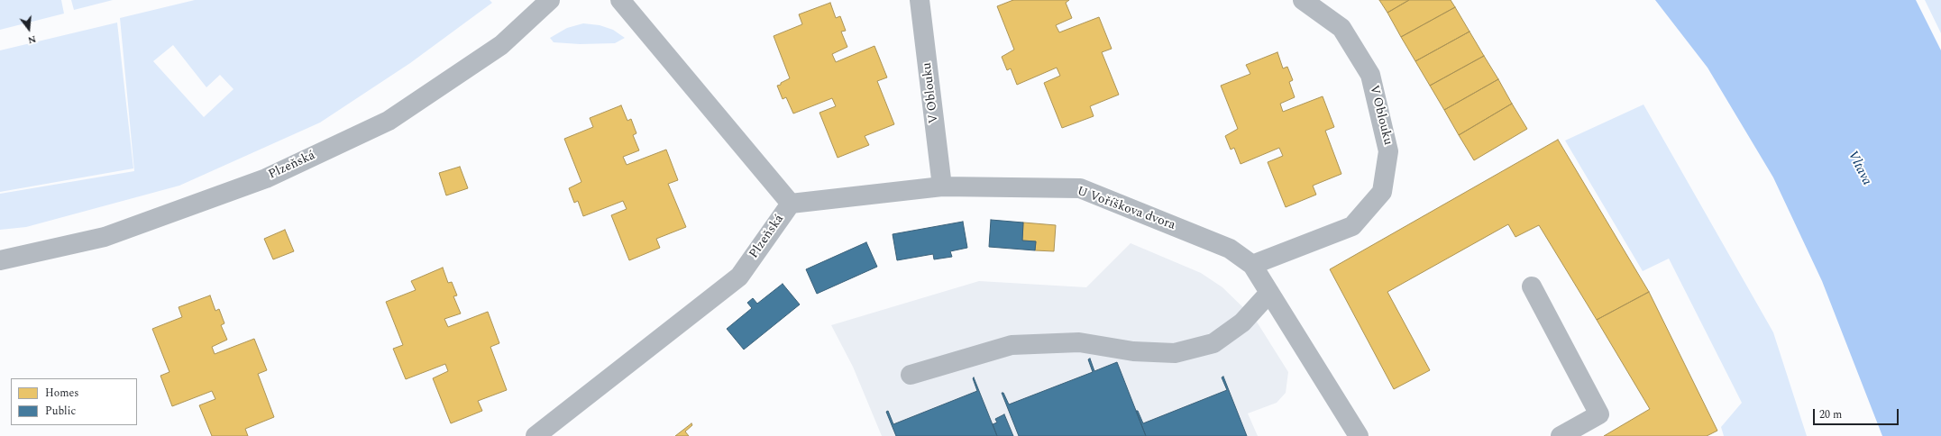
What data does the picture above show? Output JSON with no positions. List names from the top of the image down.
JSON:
{
  "streets": {
    "street": ["V Oblouku", "Plzeňská", "U Voříškova dvora"]
  },
  "crossings": [
    ["V Oblouku", "U Voříškova dvora"],
    ["Plzeňská", "U Voříškova dvora"]
  ],
  "water": ["Vltava"],
  "legend": ["Homes", "Public"],
  "scale_bar": "20 m",
  "north": "bottom"
}
